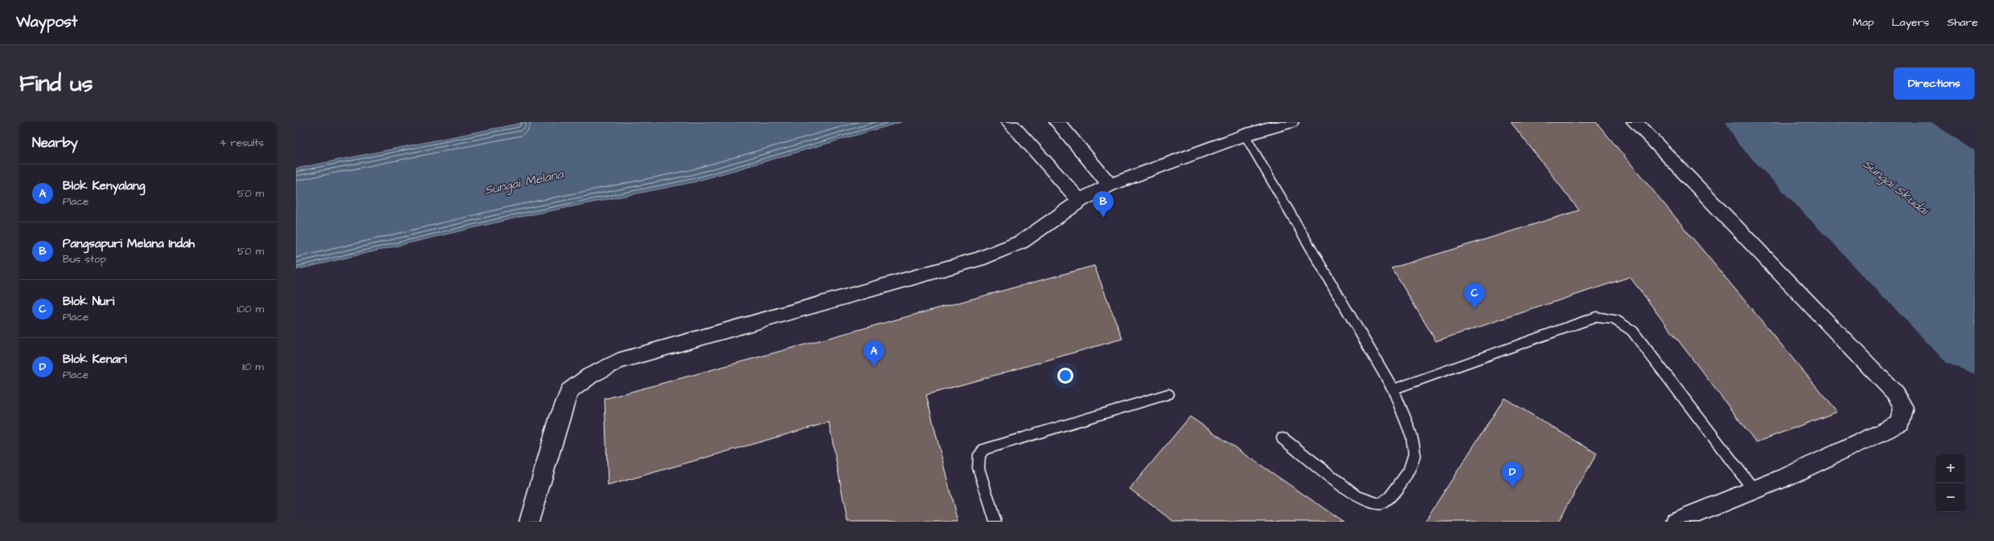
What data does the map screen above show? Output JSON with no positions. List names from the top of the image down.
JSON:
{
  "water": ["Sungai Melana", "Sungai Skudai"],
  "page": {
    "header": "Waypost",
    "nav": ["Map", "Layers", "Share"],
    "buttons": "Directions",
    "title": "Find us",
    "heading": ["Nearby", "4 results"],
    "list": [
      {
        "mark": "A",
        "name": "Blok Kenyalang",
        "note": "Place",
        "value": "50 m"
      },
      {
        "mark": "B",
        "name": "Pangsapuri Melana Indah",
        "note": "Bus stop",
        "value": "50 m"
      },
      {
        "mark": "C",
        "name": "Blok Nuri",
        "note": "Place",
        "value": "100 m"
      },
      {
        "mark": "D",
        "name": "Blok Kenari",
        "note": "Place",
        "value": "110 m"
      }
    ],
    "pins": [
      "B",
      "C",
      "A",
      "D"
    ],
    "map_buttons": ["+", "−"]
  }
}
